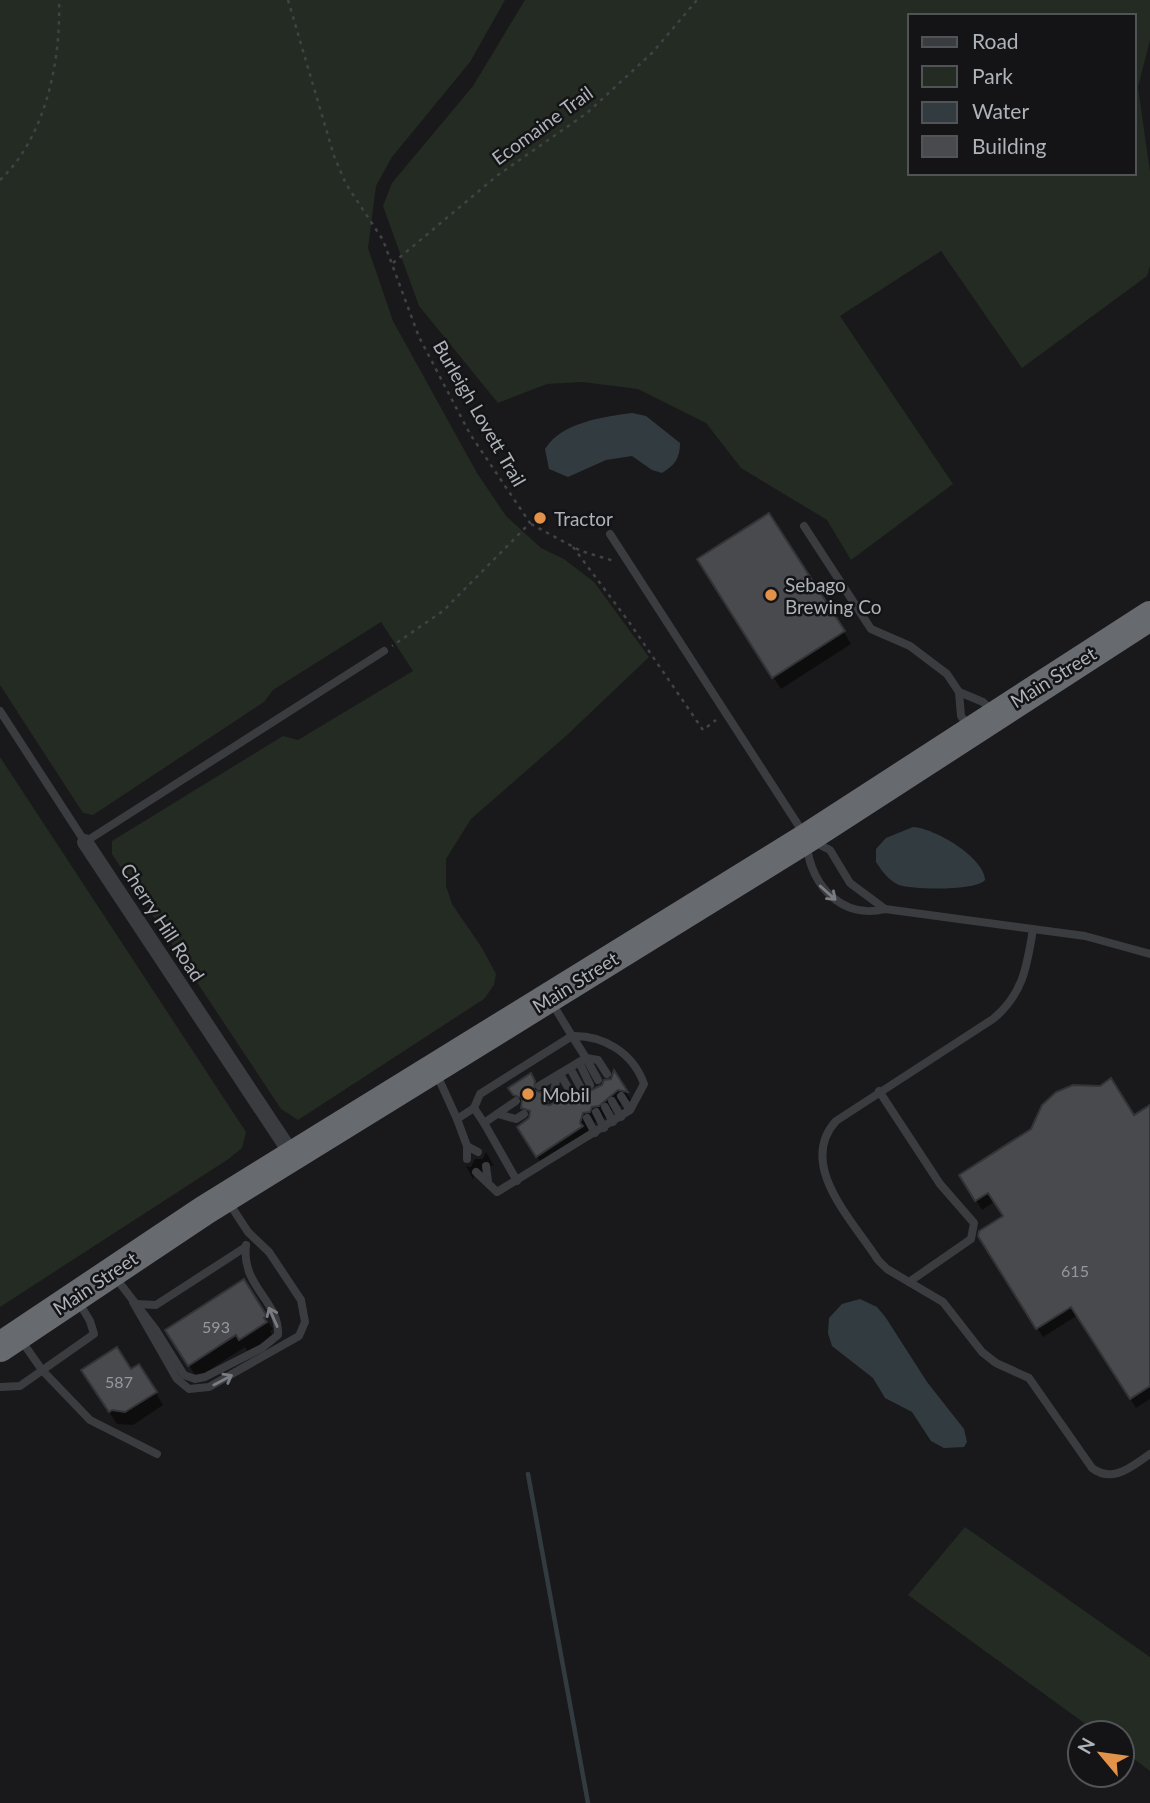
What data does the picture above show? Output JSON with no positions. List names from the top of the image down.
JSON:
{
  "streets": {
    "highway": ["Main Street"],
    "street": ["Cherry Hill Road"],
    "path": ["Ecomaine Trail", "Burleigh Lovett Trail"]
  },
  "crossings": [
    ["Ecomaine Trail", "Burleigh Lovett Trail"],
    ["Main Street", "Cherry Hill Road"]
  ],
  "places": ["Tractor", "Sebago Brewing Co", "Mobil"],
  "house_numbers": ["615", "593", "587"],
  "legend": [
    "Road",
    "Park",
    "Water",
    "Building"
  ],
  "north": "top left"
}
